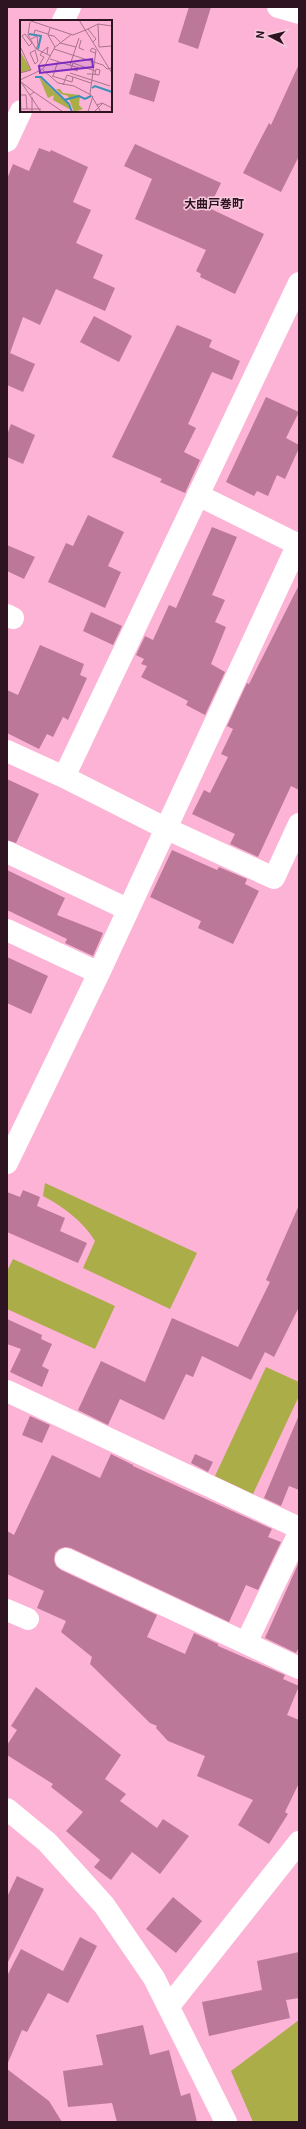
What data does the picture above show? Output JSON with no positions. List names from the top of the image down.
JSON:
{
  "districts": ["大曲戸巻町"],
  "north": "left"
}
